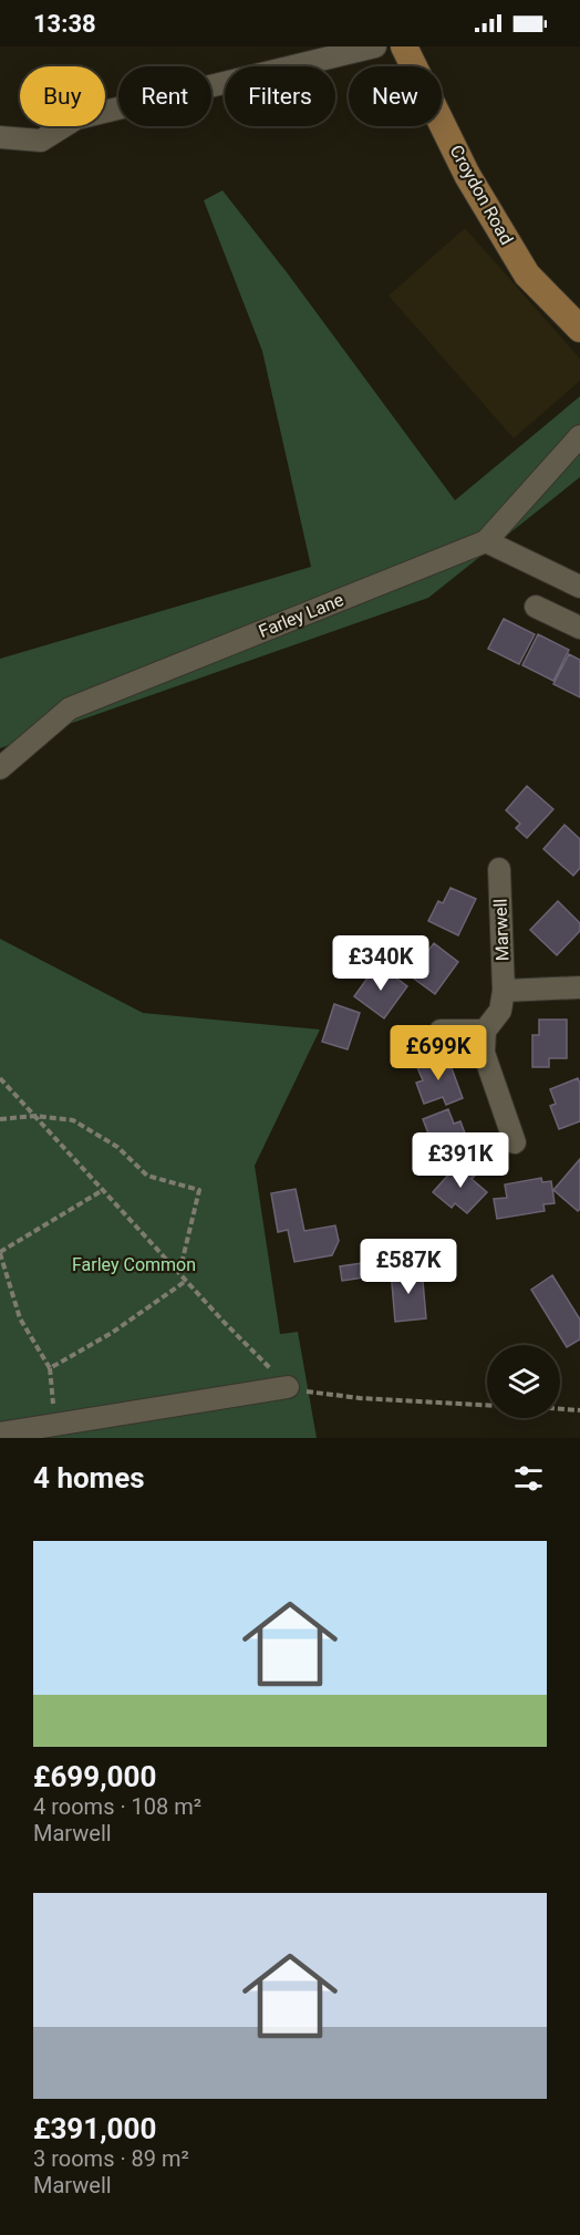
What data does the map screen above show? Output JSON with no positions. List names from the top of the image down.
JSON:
{
  "streets": {
    "main road": ["Croydon Road"],
    "street": ["Farley Lane", "Marwell"]
  },
  "parks": ["Farley Common"],
  "page": {
    "status": "13:38",
    "chip": [
      "Buy",
      "Rent",
      "Filters",
      "New"
    ],
    "price": [
      "£340K",
      "£699K",
      "£391K",
      "£587K"
    ],
    "heading": "4 homes",
    "list": [
      {
        "name": "£699,000",
        "note": "4 rooms · 108 m² · Marwell"
      },
      {
        "name": "£391,000",
        "note": "3 rooms · 89 m² · Marwell"
      }
    ]
  }
}
